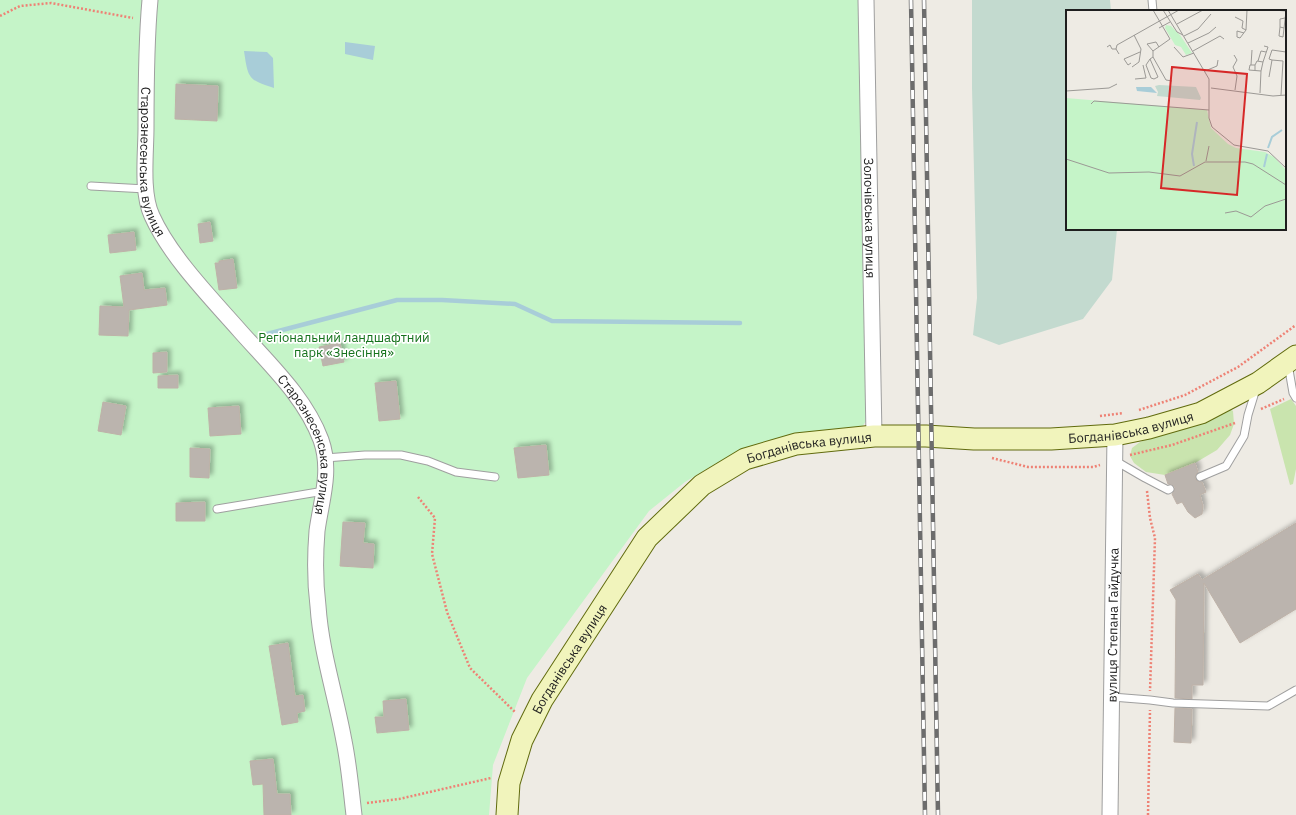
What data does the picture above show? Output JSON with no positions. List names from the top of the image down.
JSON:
{
  "streets": {
    "main road": ["Богданівська вулиця"],
    "street": ["Старознесенська вулиця", "Золочівська вулиця", "вулиця Степана Гайдучка"]
  },
  "crossings": [
    ["Золочівська вулиця", "Богданівська вулиця"],
    ["Богданівська вулиця", "вулиця Степана Гайдучка"]
  ],
  "parks": ["Регіональний ландшафтний парк «Знесіння»"]
}
